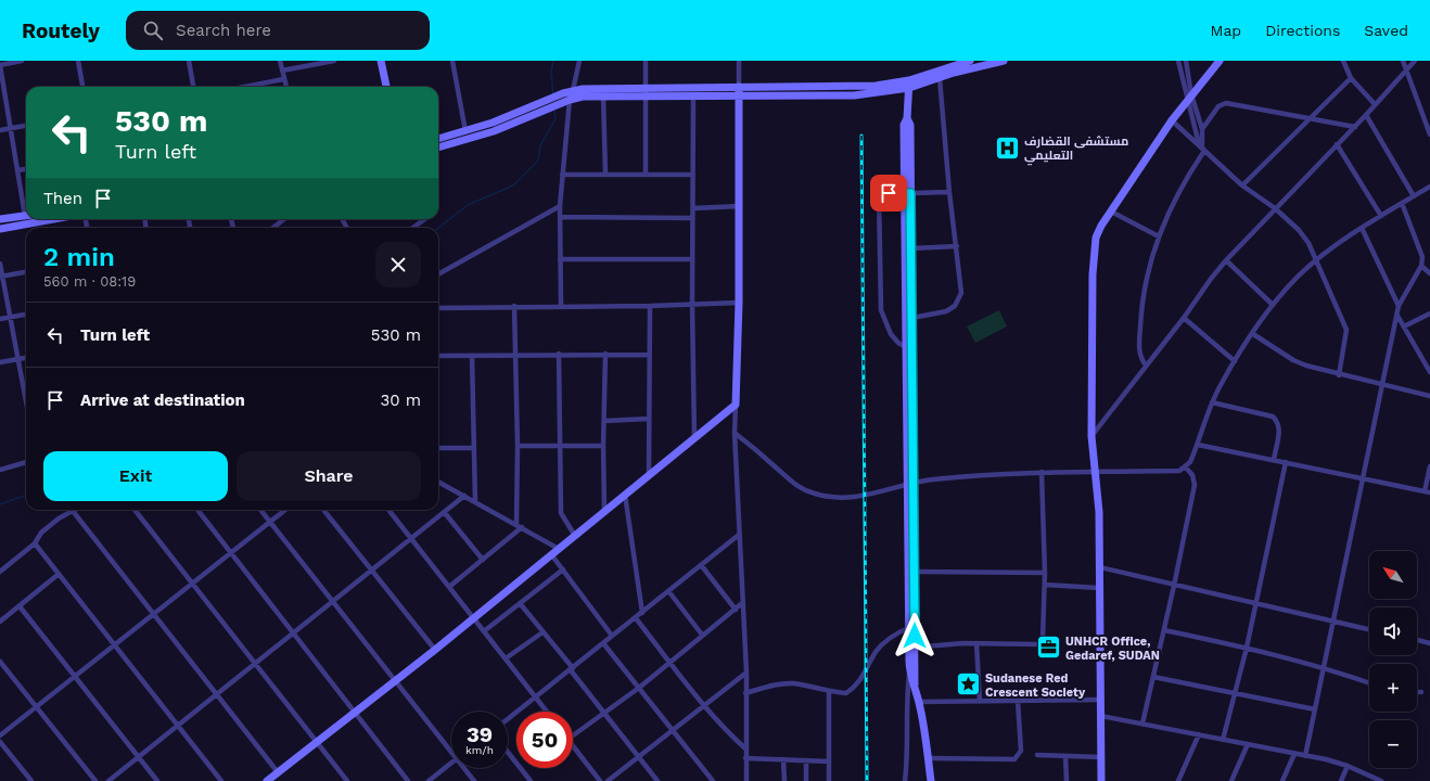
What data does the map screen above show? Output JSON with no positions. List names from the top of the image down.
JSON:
{
  "places": {
    "hospital": ["مستشفى القضارف التعليمي"],
    "office": ["UNHCR Office, Gedaref, SUDAN"],
    "place": ["Sudanese Red Crescent Society"]
  },
  "north": "top left",
  "page": {
    "header": "Routely",
    "search": "Search here",
    "nav": ["Map", "Directions", "Saved"],
    "turn": ["530 m", "Turn left"],
    "then": "Then",
    "heading": ["2 min", "560 m · 08:19"],
    "list": [
      {
        "name": "Turn left",
        "value": "530 m"
      },
      {
        "name": "Arrive at destination",
        "value": "30 m"
      }
    ],
    "buttons": ["Exit", "Share"],
    "map_buttons": ["+", "−"],
    "speed": "39 km/h",
    "limit": "50"
  }
}
